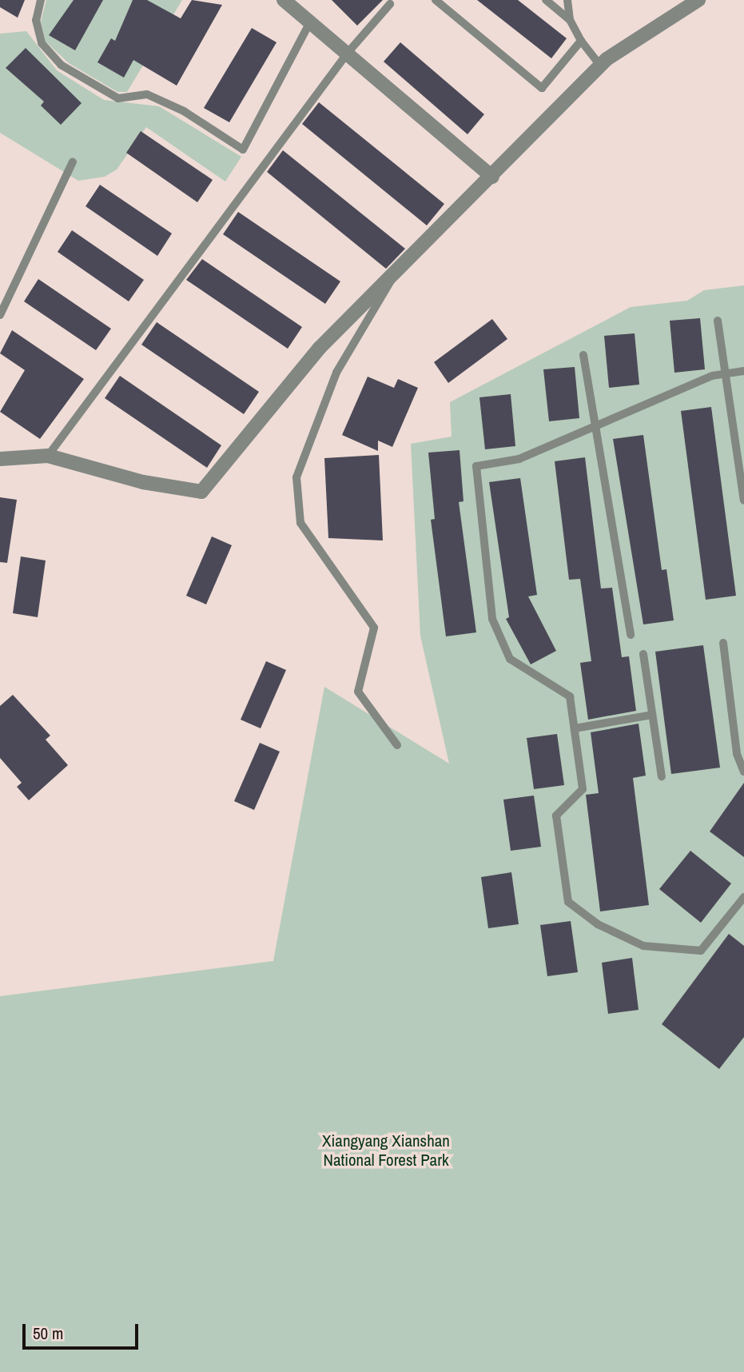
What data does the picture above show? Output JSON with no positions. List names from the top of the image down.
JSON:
{
  "parks": ["Xiangyang Xianshan National Forest Park"],
  "scale_bar": "50 m"
}
